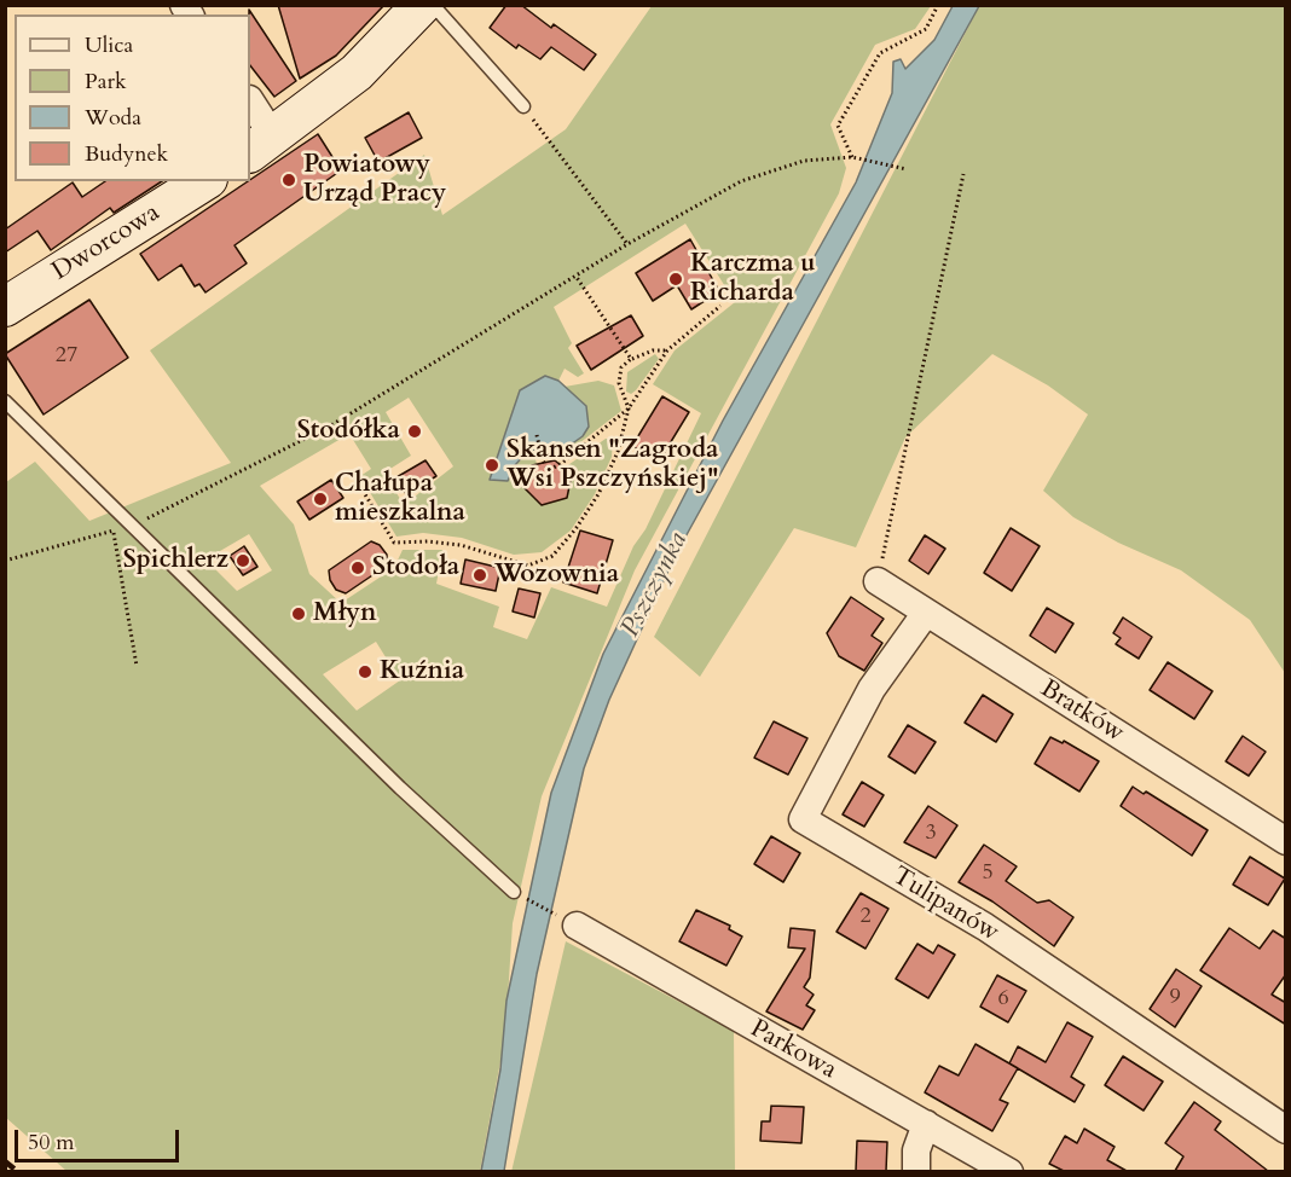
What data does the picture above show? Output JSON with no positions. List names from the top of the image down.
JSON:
{
  "streets": {
    "street": [
      "Dworcowa",
      "Bratków",
      "Tulipanów",
      "Parkowa"
    ]
  },
  "crossings": [
    ["Bratków", "Tulipanów"]
  ],
  "water": ["Pszczynka"],
  "places": [
    "Powiatowy Urząd Pracy",
    "Karczma u Richarda",
    "Stodółka",
    "Skansen \"Zagroda Wsi Pszczyńskiej\"",
    "Chałupa mieszkalna",
    "Spichlerz",
    "Stodoła",
    "Wozownia",
    "Młyn",
    "Kuźnia"
  ],
  "house_numbers": [
    "27",
    "3",
    "5",
    "2",
    "9",
    "6"
  ],
  "legend": [
    "Ulica",
    "Park",
    "Woda",
    "Budynek"
  ],
  "scale_bar": "50 m"
}
